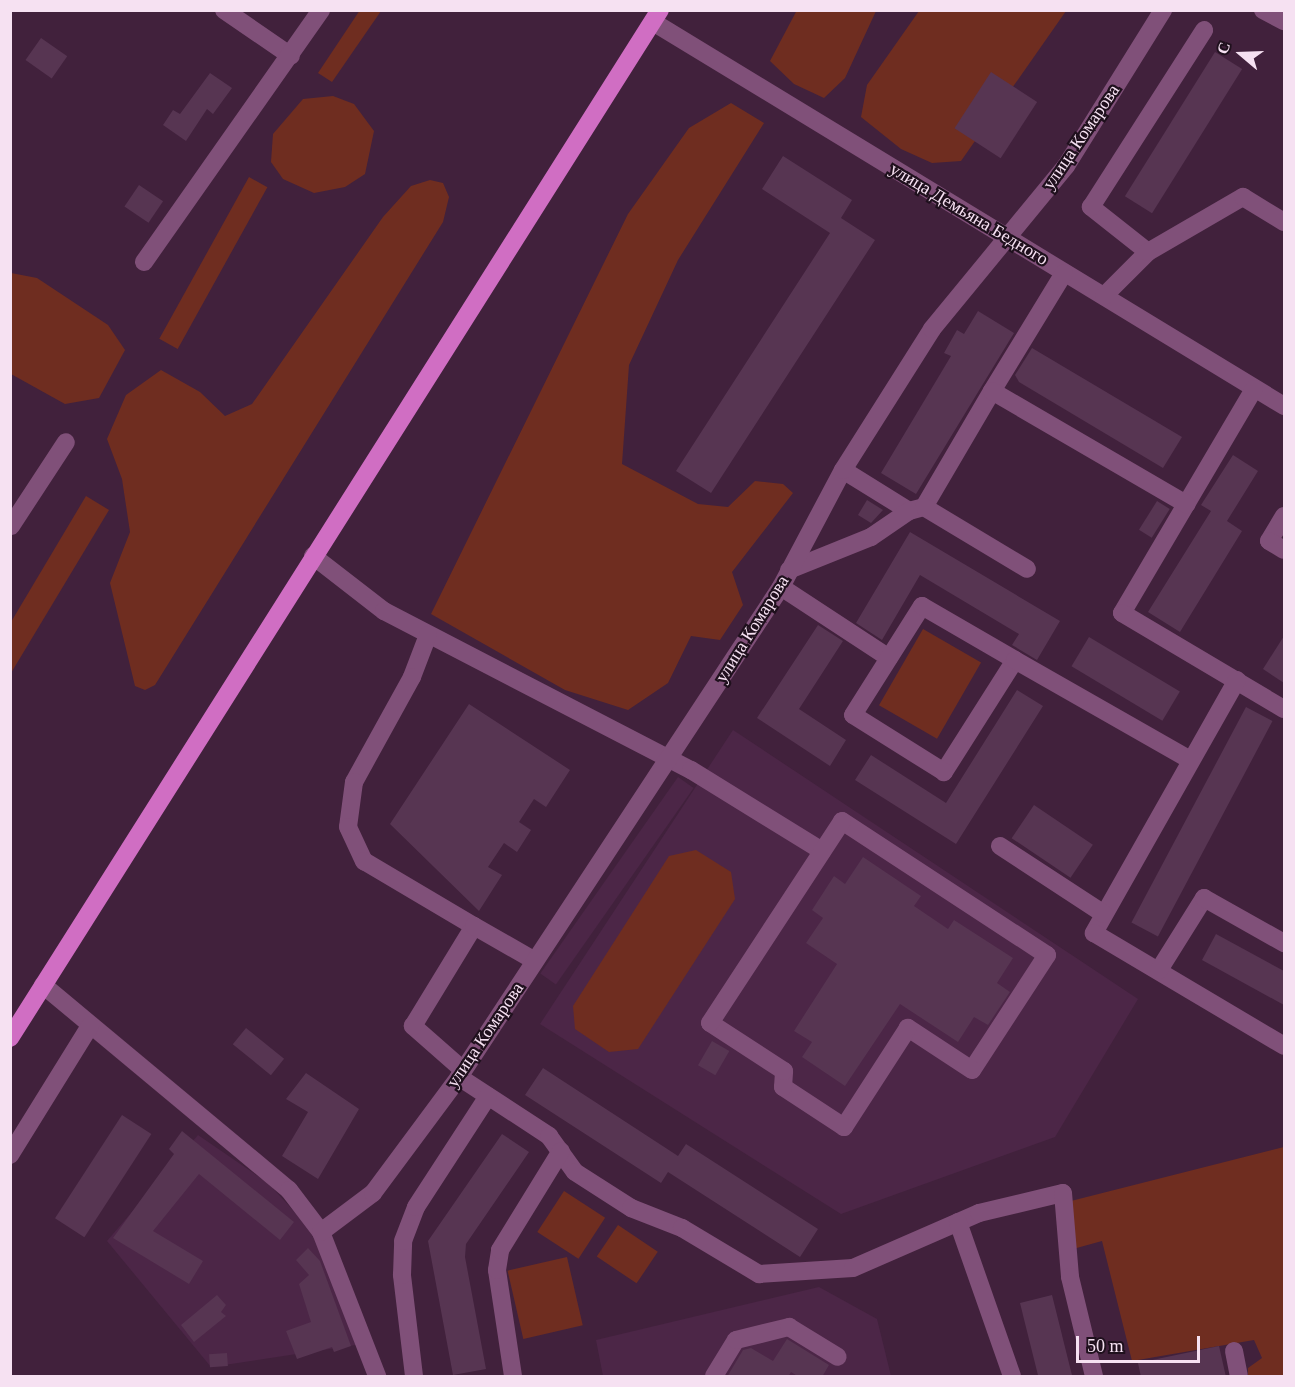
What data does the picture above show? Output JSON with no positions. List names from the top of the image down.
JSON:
{
  "streets": {
    "street": ["улица Комарова", "улица Демьяна Бедного"]
  },
  "crossings": [
    ["улица Комарова", "улица Демьяна Бедного"]
  ],
  "scale_bar": "50 m",
  "north": "left"
}
